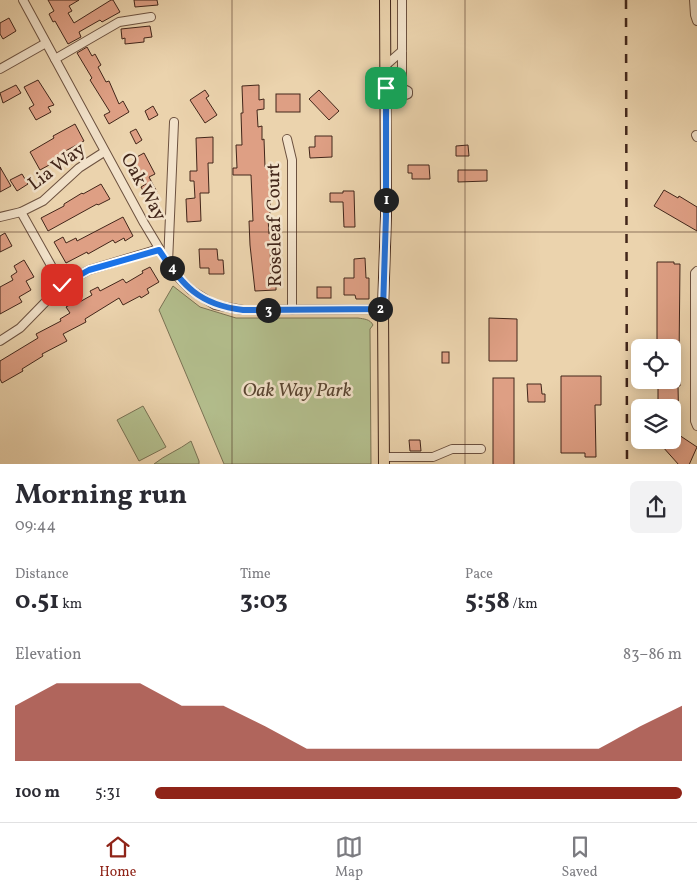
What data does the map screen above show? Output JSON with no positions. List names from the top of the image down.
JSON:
{
  "streets": {
    "street": ["Lia Way", "Oak Way", "Roseleaf Court"]
  },
  "crossings": [
    ["Lia Way", "Oak Way"],
    ["Oak Way", "Roseleaf Court"]
  ],
  "parks": ["Oak Way Park"],
  "page": {
    "pins": [
      "1",
      "4",
      "2",
      "3"
    ],
    "heading": ["Morning run", "09:44"],
    "stats": [
      ["Distance", "0.51 km"],
      ["Time", "3:03"],
      ["Pace", "5:58 /km"]
    ],
    "chart": ["Elevation", "83–86 m"],
    "list": [
      {
        "name": "100 m",
        "note": "5:31"
      }
    ],
    "tabs": ["Home", "Map", "Saved"]
  }
}
